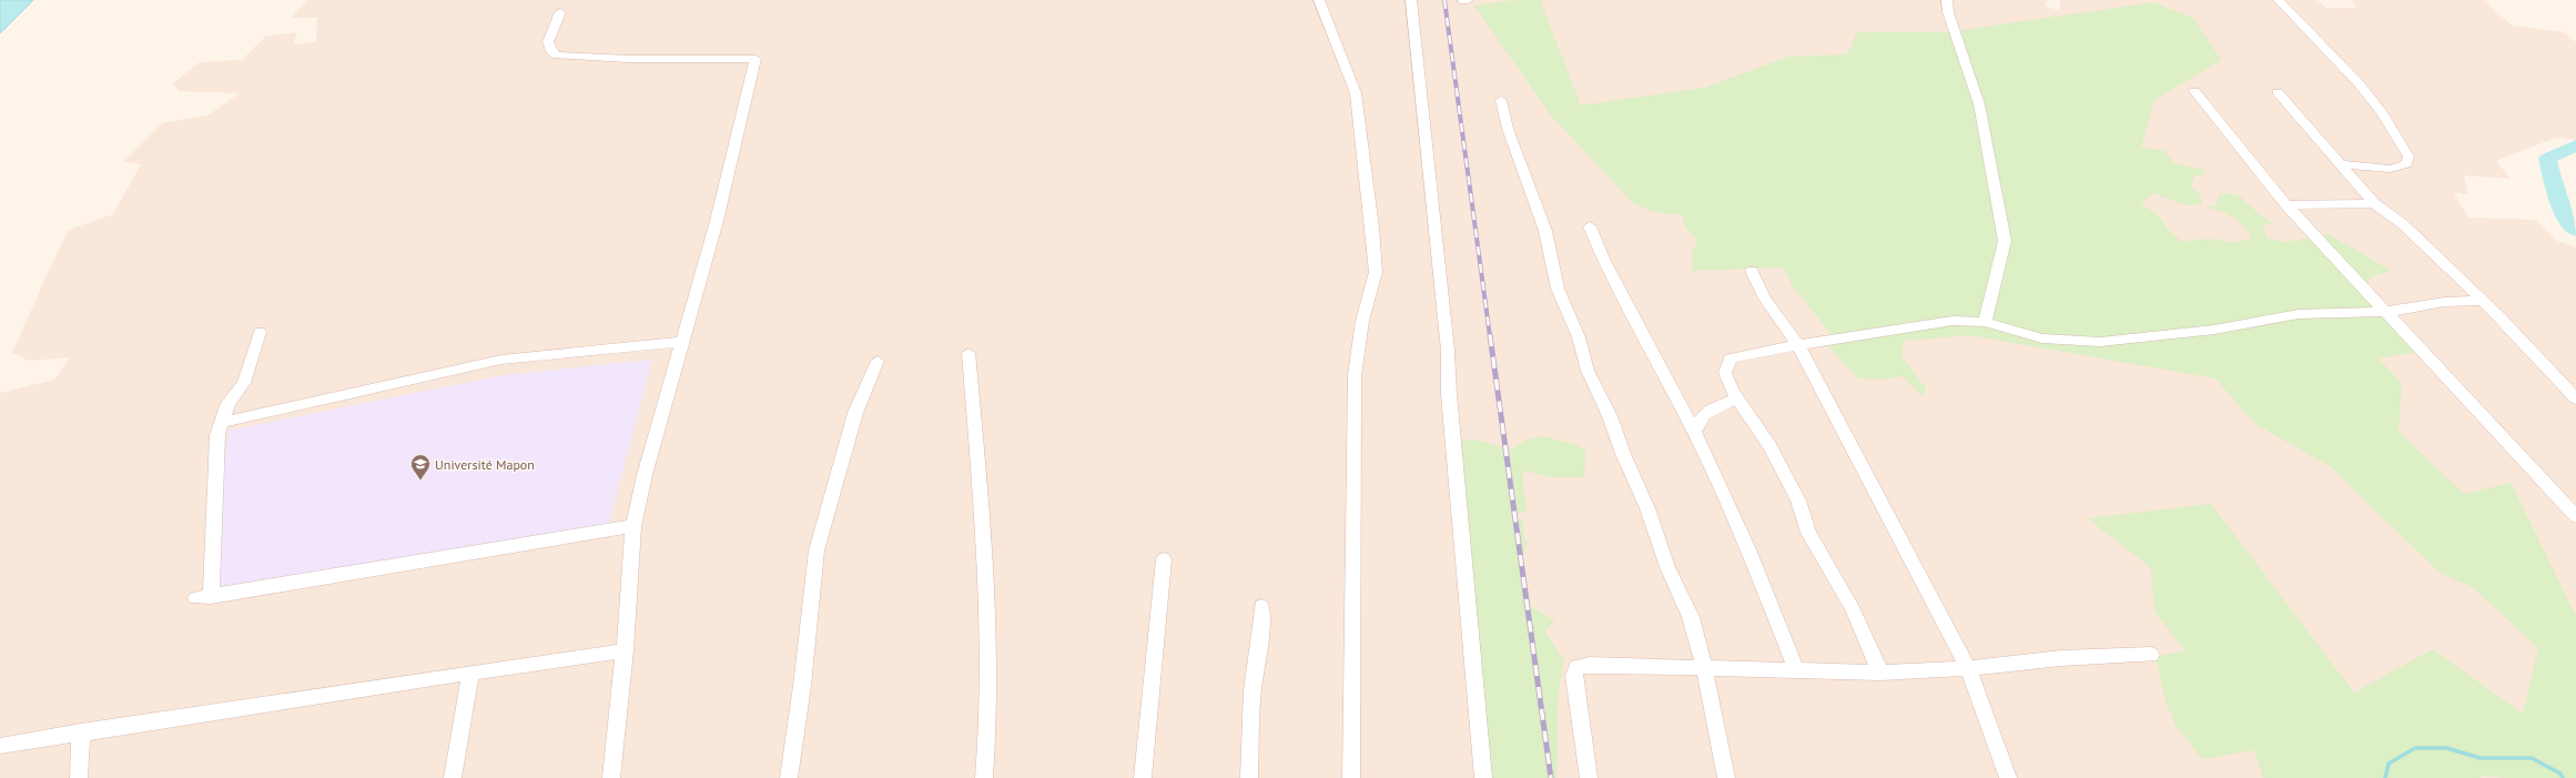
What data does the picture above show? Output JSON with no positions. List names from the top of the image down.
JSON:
{
  "places": {
    "school or university": ["Université Mapon"]
  }
}
